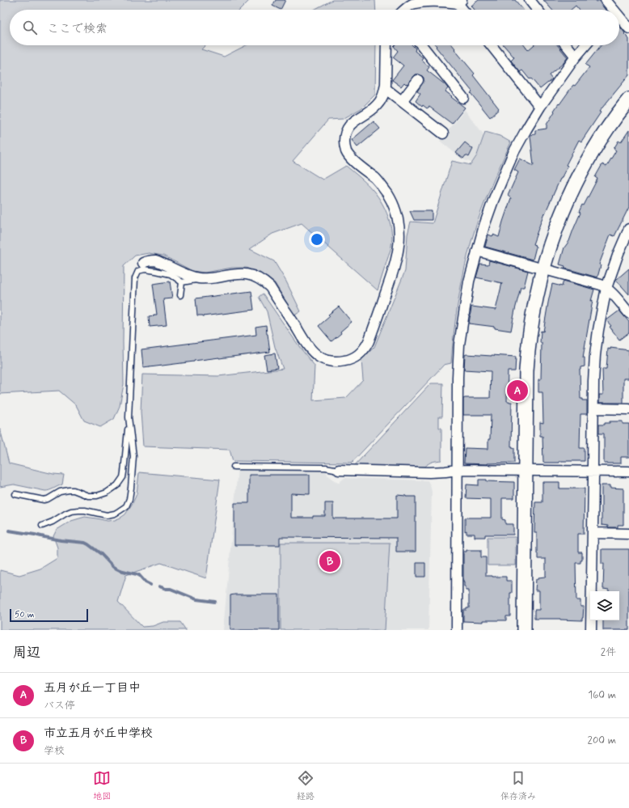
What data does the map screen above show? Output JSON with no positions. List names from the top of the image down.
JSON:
{
  "scale_bar": "50 m",
  "page": {
    "search": "ここで検索",
    "pins": ["A", "B"],
    "scale": "50 m",
    "heading": ["周辺", "2件"],
    "list": [
      {
        "mark": "A",
        "name": "五月が丘一丁目中",
        "note": "バス停",
        "value": "160 m"
      },
      {
        "mark": "B",
        "name": "市立五月が丘中学校",
        "note": "学校",
        "value": "200 m"
      }
    ],
    "nav": ["地図", "経路", "保存済み"]
  }
}
